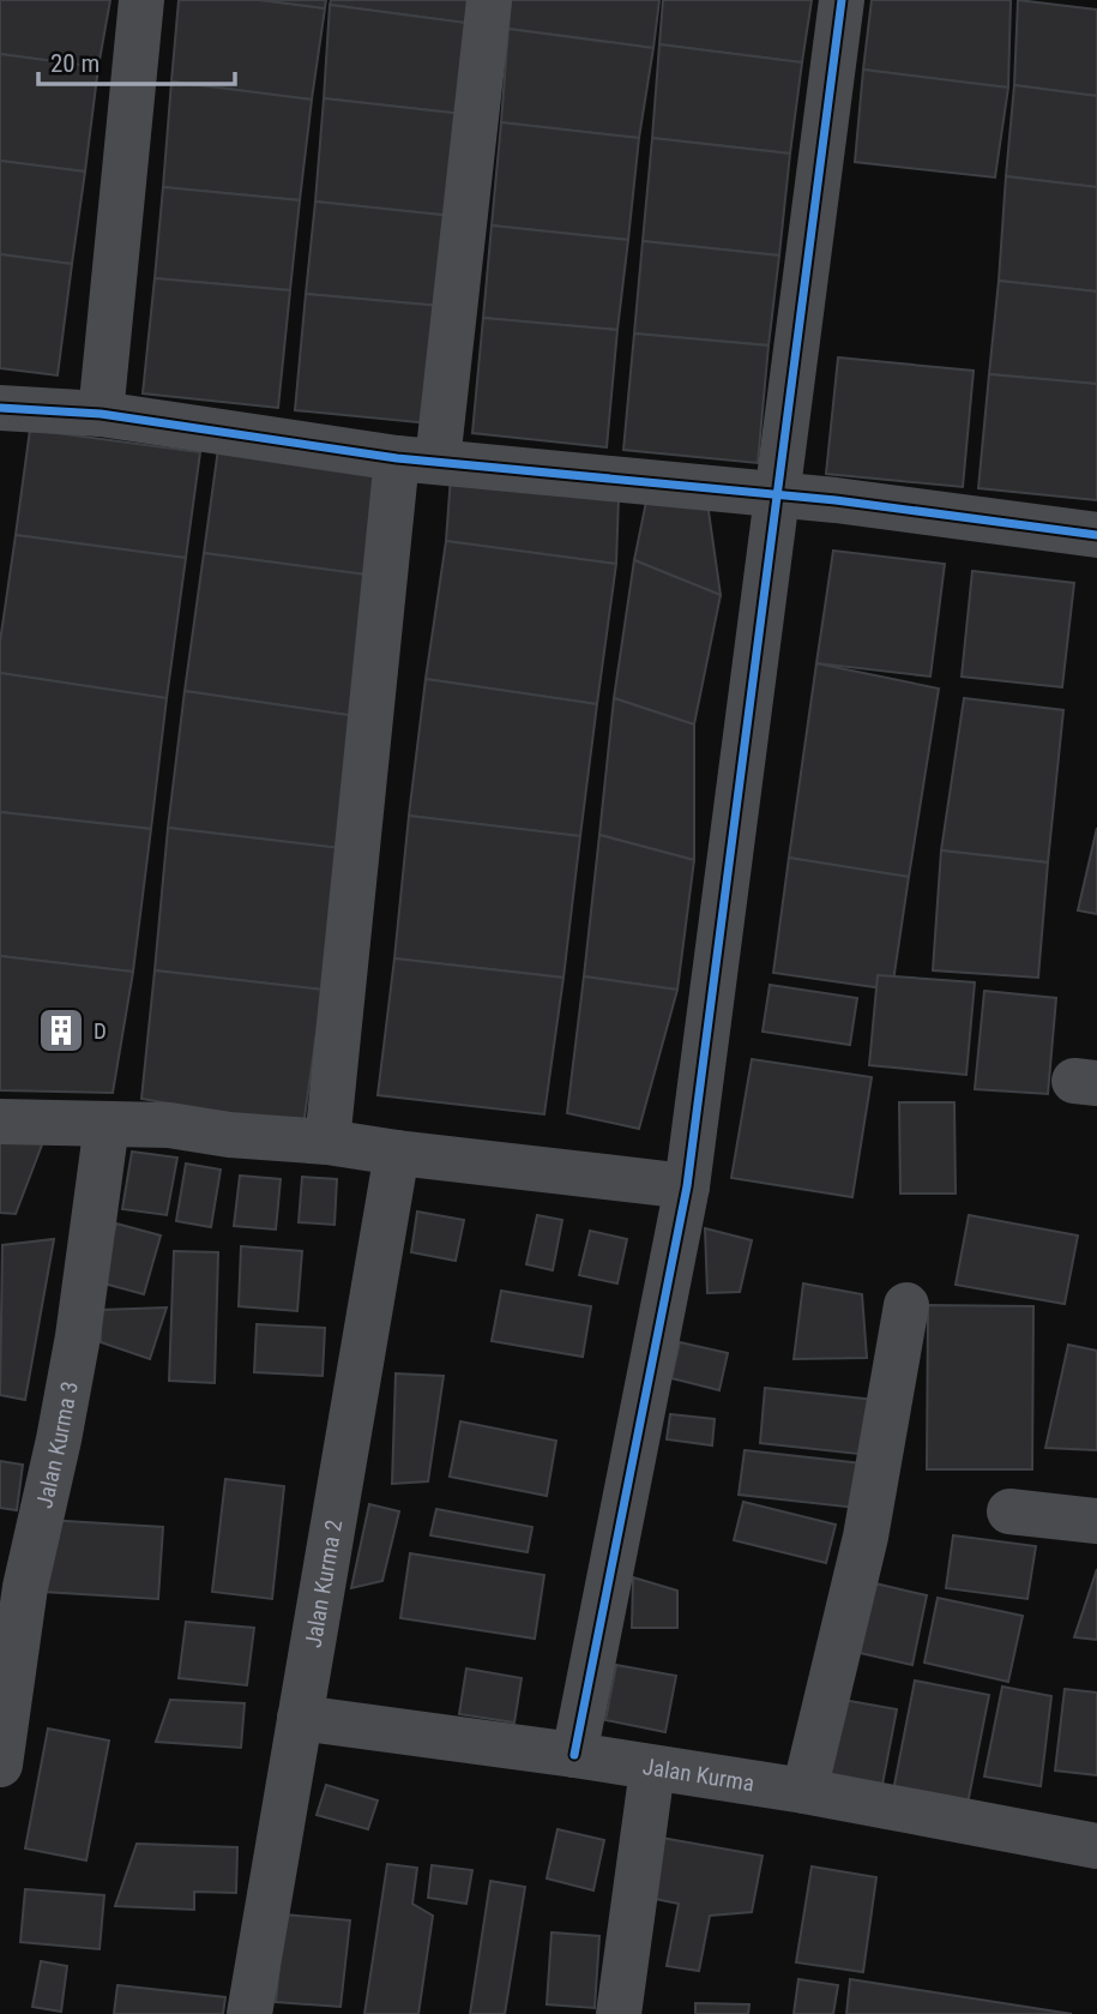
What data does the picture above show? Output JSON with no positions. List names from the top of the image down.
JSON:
{
  "streets": {
    "street": ["Jalan Kurma 3", "Jalan Kurma 2", "Jalan Kurma"]
  },
  "crossings": [
    ["Jalan Kurma 2", "Jalan Kurma"]
  ],
  "places": {
    "building": ["D"]
  },
  "scale_bar": "20 m"
}
